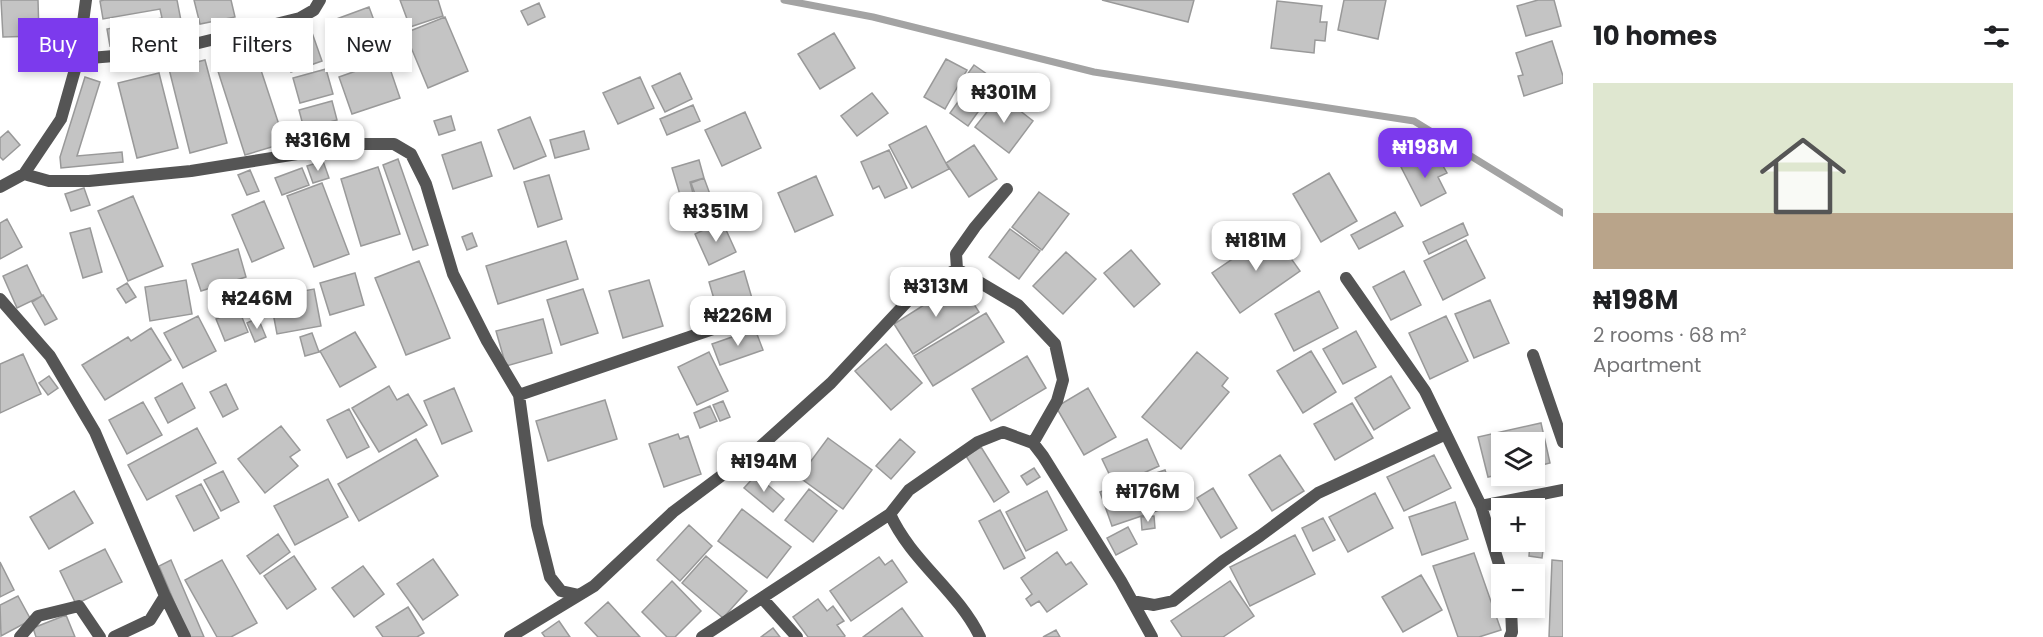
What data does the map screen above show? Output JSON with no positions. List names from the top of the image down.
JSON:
{
  "page": {
    "heading": "10 homes",
    "chip": [
      "Buy",
      "Rent",
      "Filters",
      "New"
    ],
    "list": [
      {
        "name": "₦198M",
        "note": "2 rooms · 68 m² · Apartment"
      }
    ],
    "price": [
      "₦301M",
      "₦316M",
      "₦198M",
      "₦351M",
      "₦181M",
      "₦313M",
      "₦246M",
      "₦226M",
      "₦194M",
      "₦176M"
    ],
    "map_buttons": ["+", "−"]
  }
}
